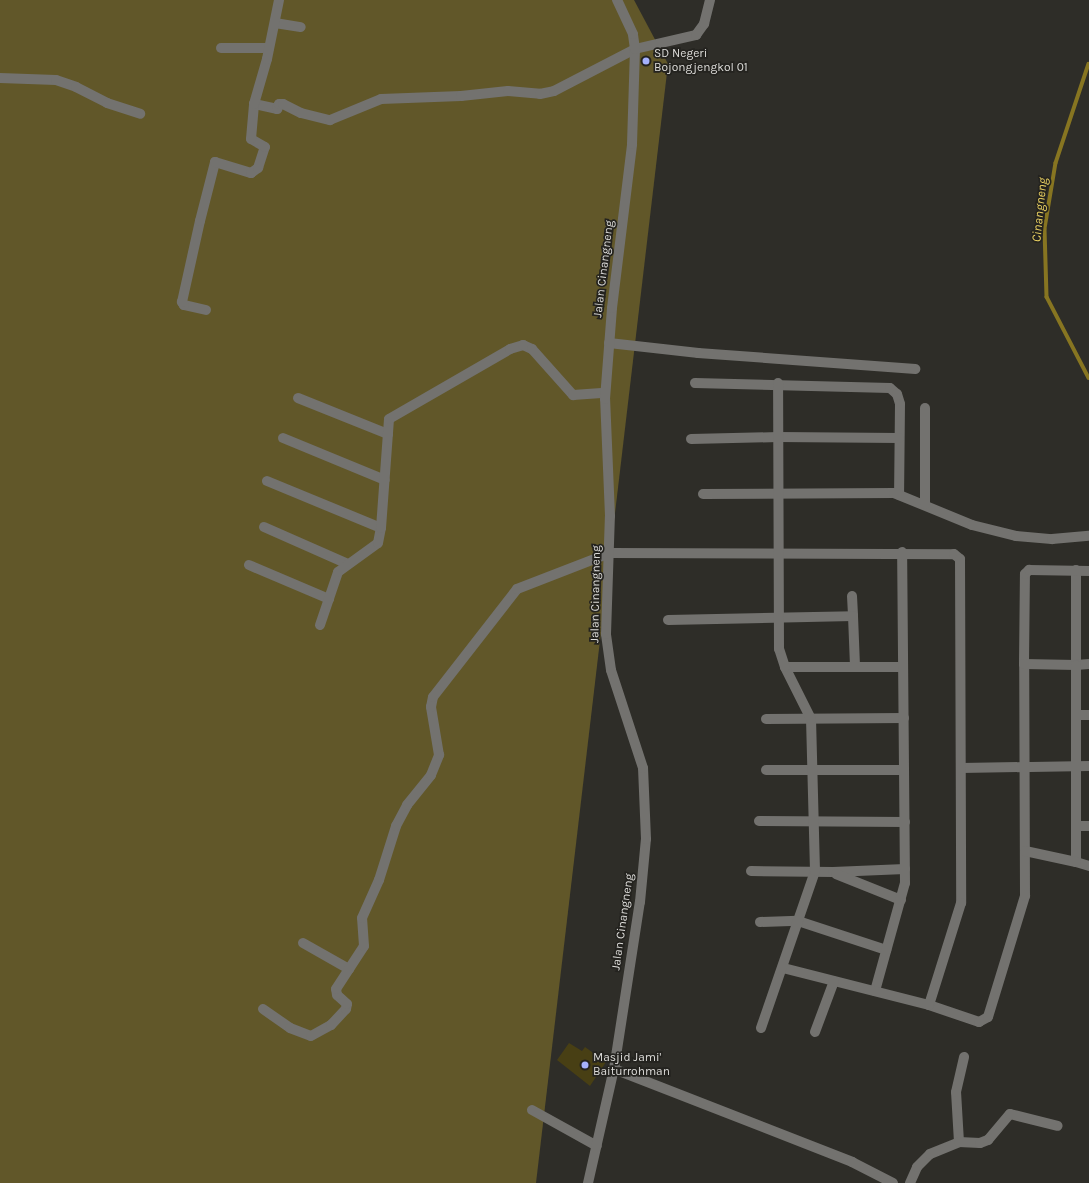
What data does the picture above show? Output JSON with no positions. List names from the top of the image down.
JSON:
{
  "streets": {
    "street": ["Jalan Cinangneng"]
  },
  "water": ["Cinangneng"],
  "places": ["SD Negeri Bojongjengkol 01", "Masjid Jami' Baiturrohman"]
}
